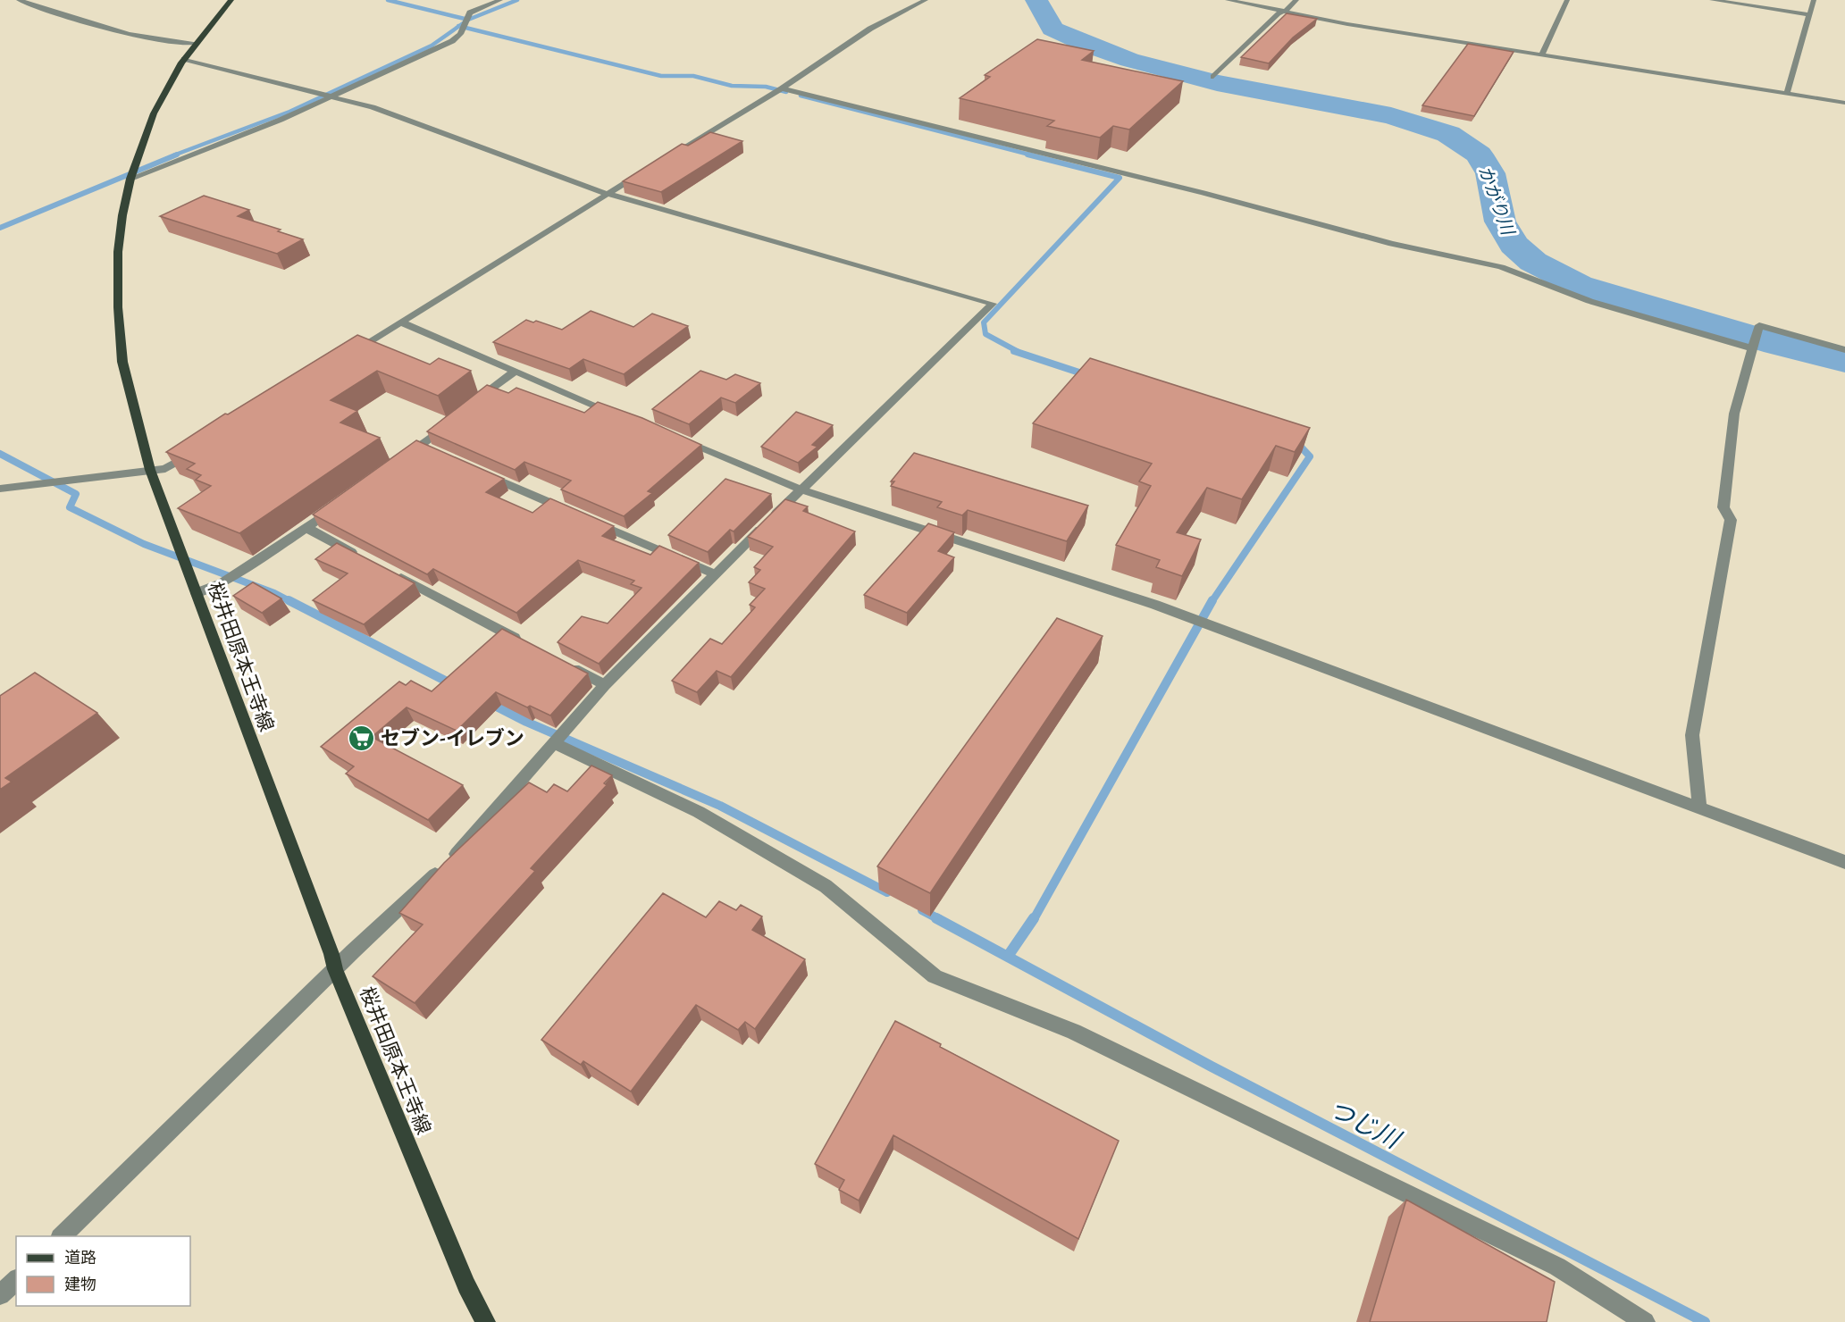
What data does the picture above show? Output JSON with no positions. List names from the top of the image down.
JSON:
{
  "streets": {
    "main road": ["桜井田原本王寺線"]
  },
  "water": ["かがり川", "つじ川"],
  "places": {
    "supermarket": ["セブン-イレブン"]
  },
  "legend": ["道路", "建物"]
}
